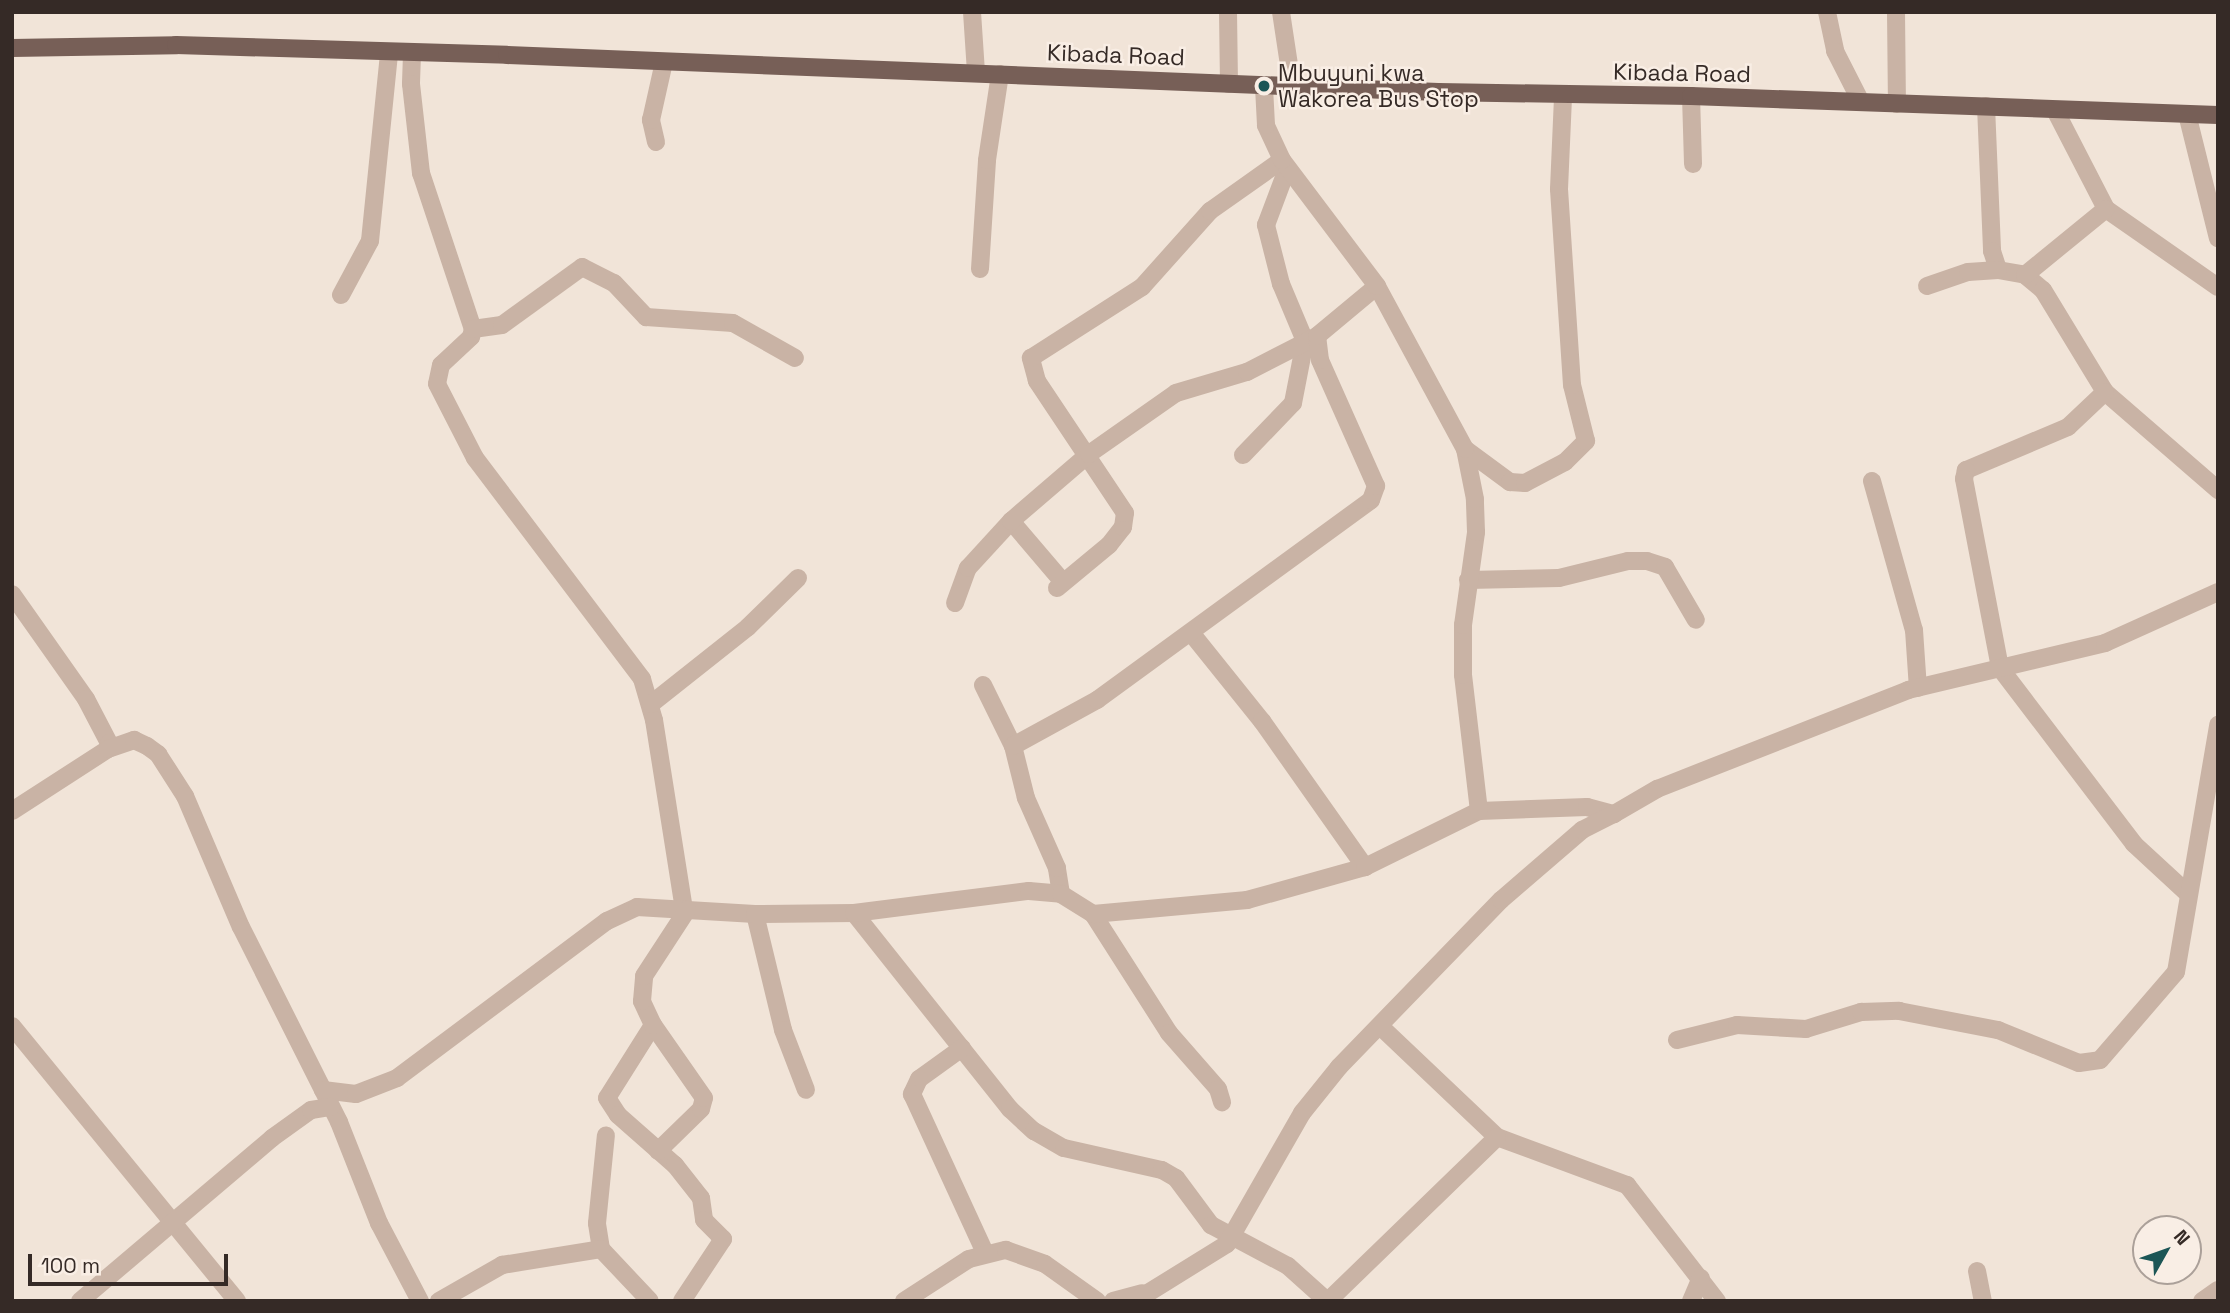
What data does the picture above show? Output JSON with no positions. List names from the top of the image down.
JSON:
{
  "streets": {
    "main road": ["Kibada Road"]
  },
  "places": ["Mbuyuni kwa Wakorea Bus Stop"],
  "scale_bar": "100 m",
  "north": "top right"
}
